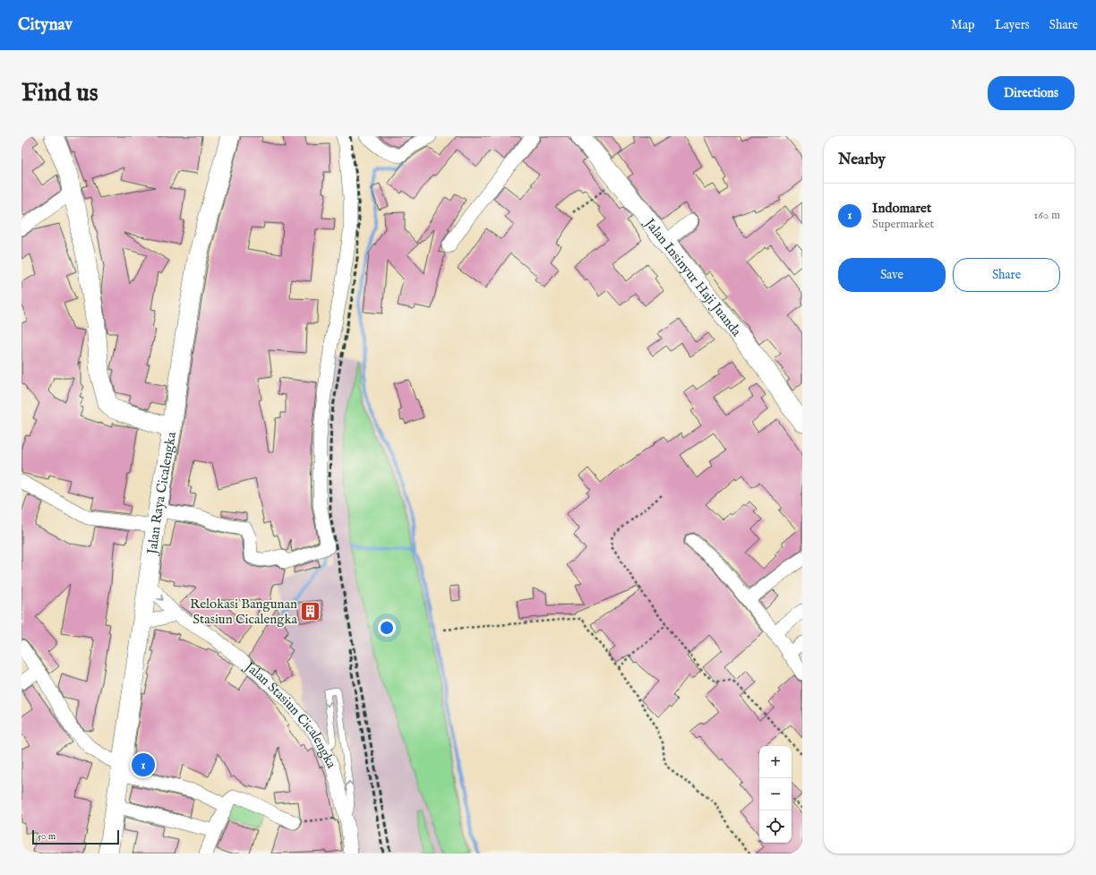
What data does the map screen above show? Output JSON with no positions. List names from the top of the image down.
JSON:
{
  "streets": {
    "main road": ["Jalan Insinyur Haji Juanda", "Jalan Raya Cicalengka"],
    "street": ["Jalan Stasiun Cicalengka"]
  },
  "crossings": [
    ["Jalan Raya Cicalengka", "Jalan Stasiun Cicalengka"]
  ],
  "places": {
    "building": ["Relokasi Bangunan Stasiun Cicalengka"]
  },
  "scale_bar": "50 m",
  "page": {
    "header": "Citynav",
    "nav": ["Map", "Layers", "Share"],
    "buttons": [
      "Directions",
      ["Save", "Share"]
    ],
    "title": "Find us",
    "heading": "Nearby",
    "list": [
      {
        "mark": "1",
        "name": "Indomaret",
        "note": "Supermarket",
        "value": "160 m"
      }
    ],
    "map_buttons": ["+", "−"],
    "pins": "1",
    "scale": "50 m"
  }
}
